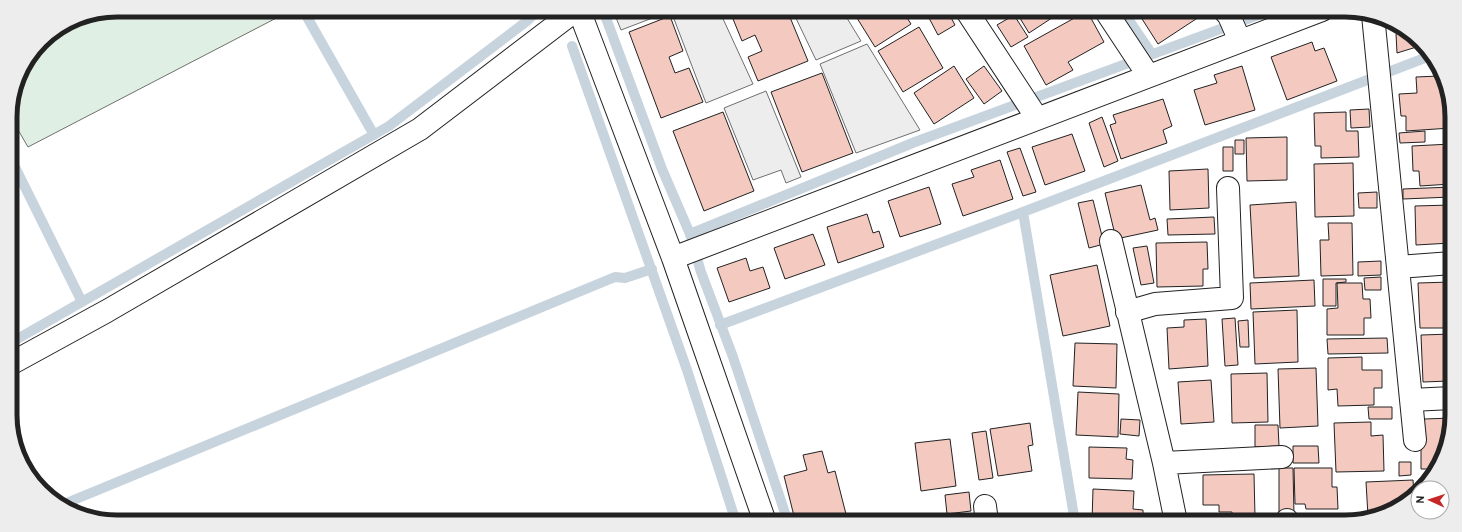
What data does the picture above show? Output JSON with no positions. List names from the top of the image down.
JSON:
{
  "north": "left"
}
